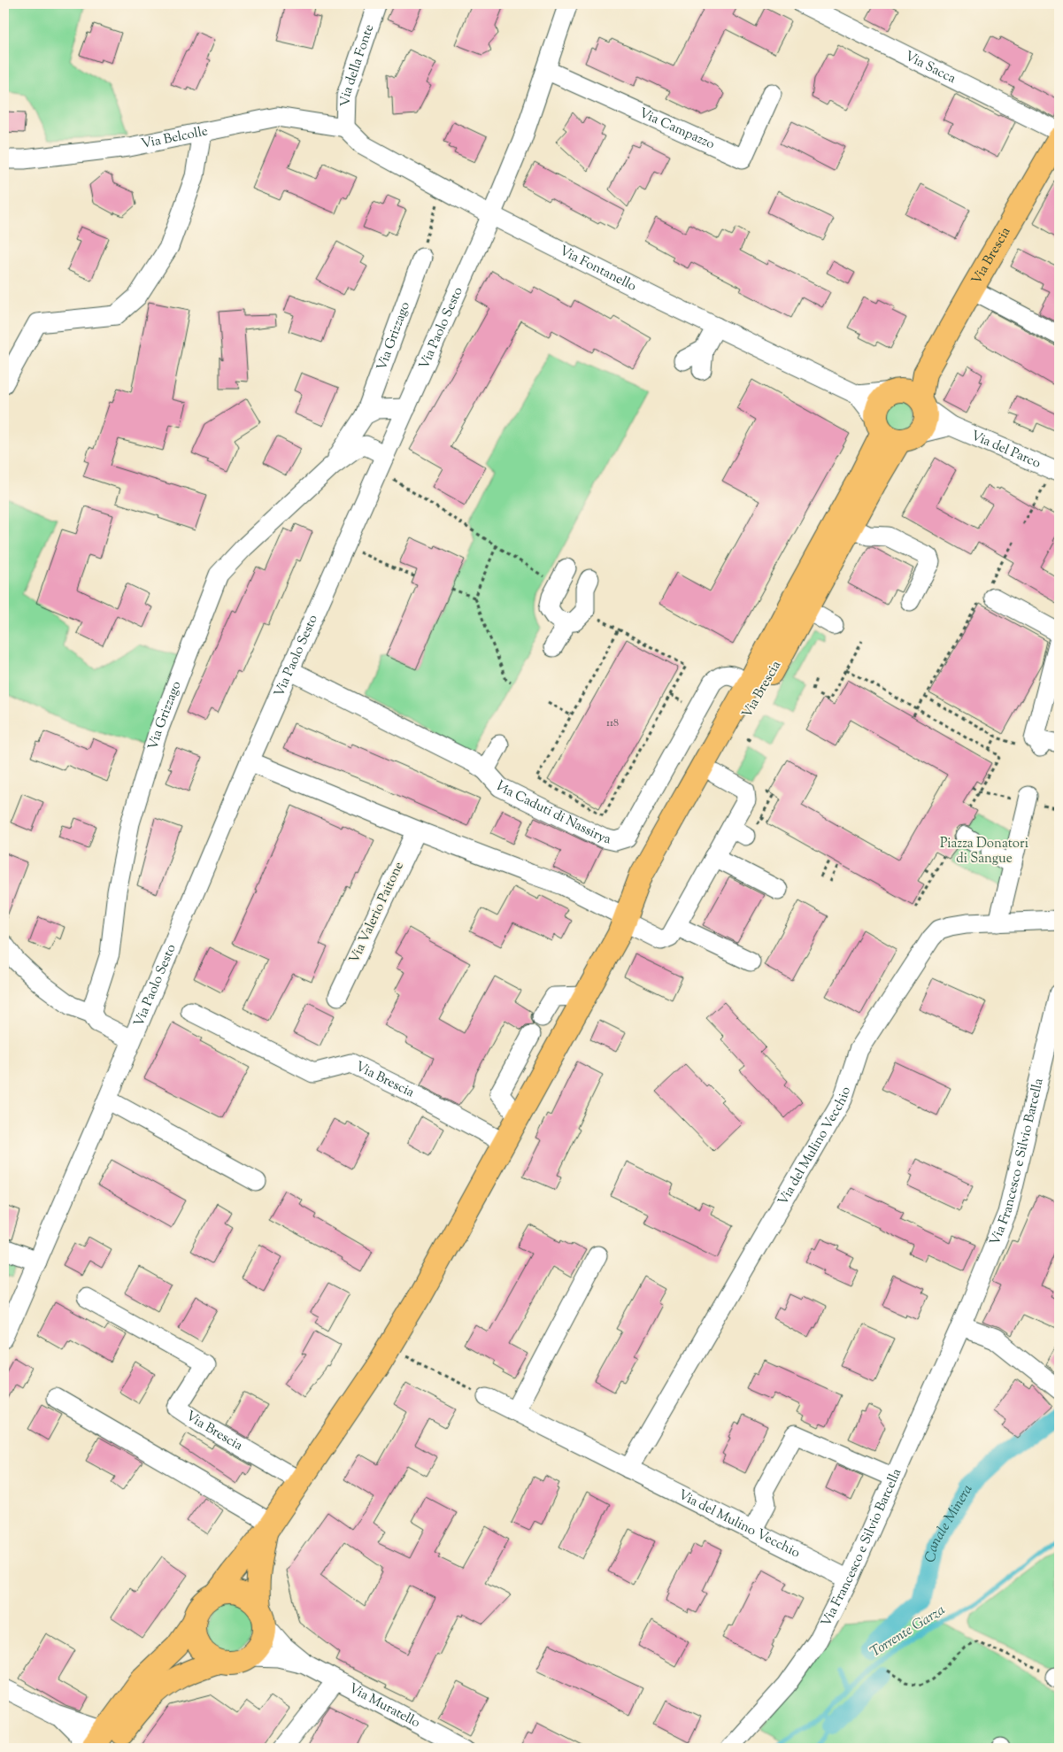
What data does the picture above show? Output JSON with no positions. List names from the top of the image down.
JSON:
{
  "streets": {
    "main road": ["Via Brescia"],
    "street": [
      "Via della Fonte",
      "Via Sacca",
      "Via Campazzo",
      "Via Belcolle",
      "Via Fontanello",
      "Via Paolo Sesto",
      "Via Grizzago",
      "Via del Parco",
      "Via Caduti di Nassirya",
      "Via Valerio Paitone",
      "Via del Mulino Vecchio",
      "Via Francesco e Silvio Barcella",
      "Via Muratello"
    ]
  },
  "crossings": [
    ["Via della Fonte", "Via Belcolle"],
    ["Via della Fonte", "Via Fontanello"],
    ["Via Belcolle", "Via Fontanello"],
    ["Via Brescia", "Via Fontanello"],
    ["Via Brescia", "Via Caduti di Nassirya"],
    ["Via Brescia", "Via Muratello"],
    ["Via Fontanello", "Via Paolo Sesto"],
    ["Via Paolo Sesto", "Via Grizzago"],
    ["Via Paolo Sesto", "Via Caduti di Nassirya"],
    ["Via del Mulino Vecchio", "Via Francesco e Silvio Barcella"]
  ],
  "water": ["Canale Minera", "Torrente Garza"],
  "parks": ["Piazza Donatori di Sangue"],
  "house_numbers": ["118"]
}
